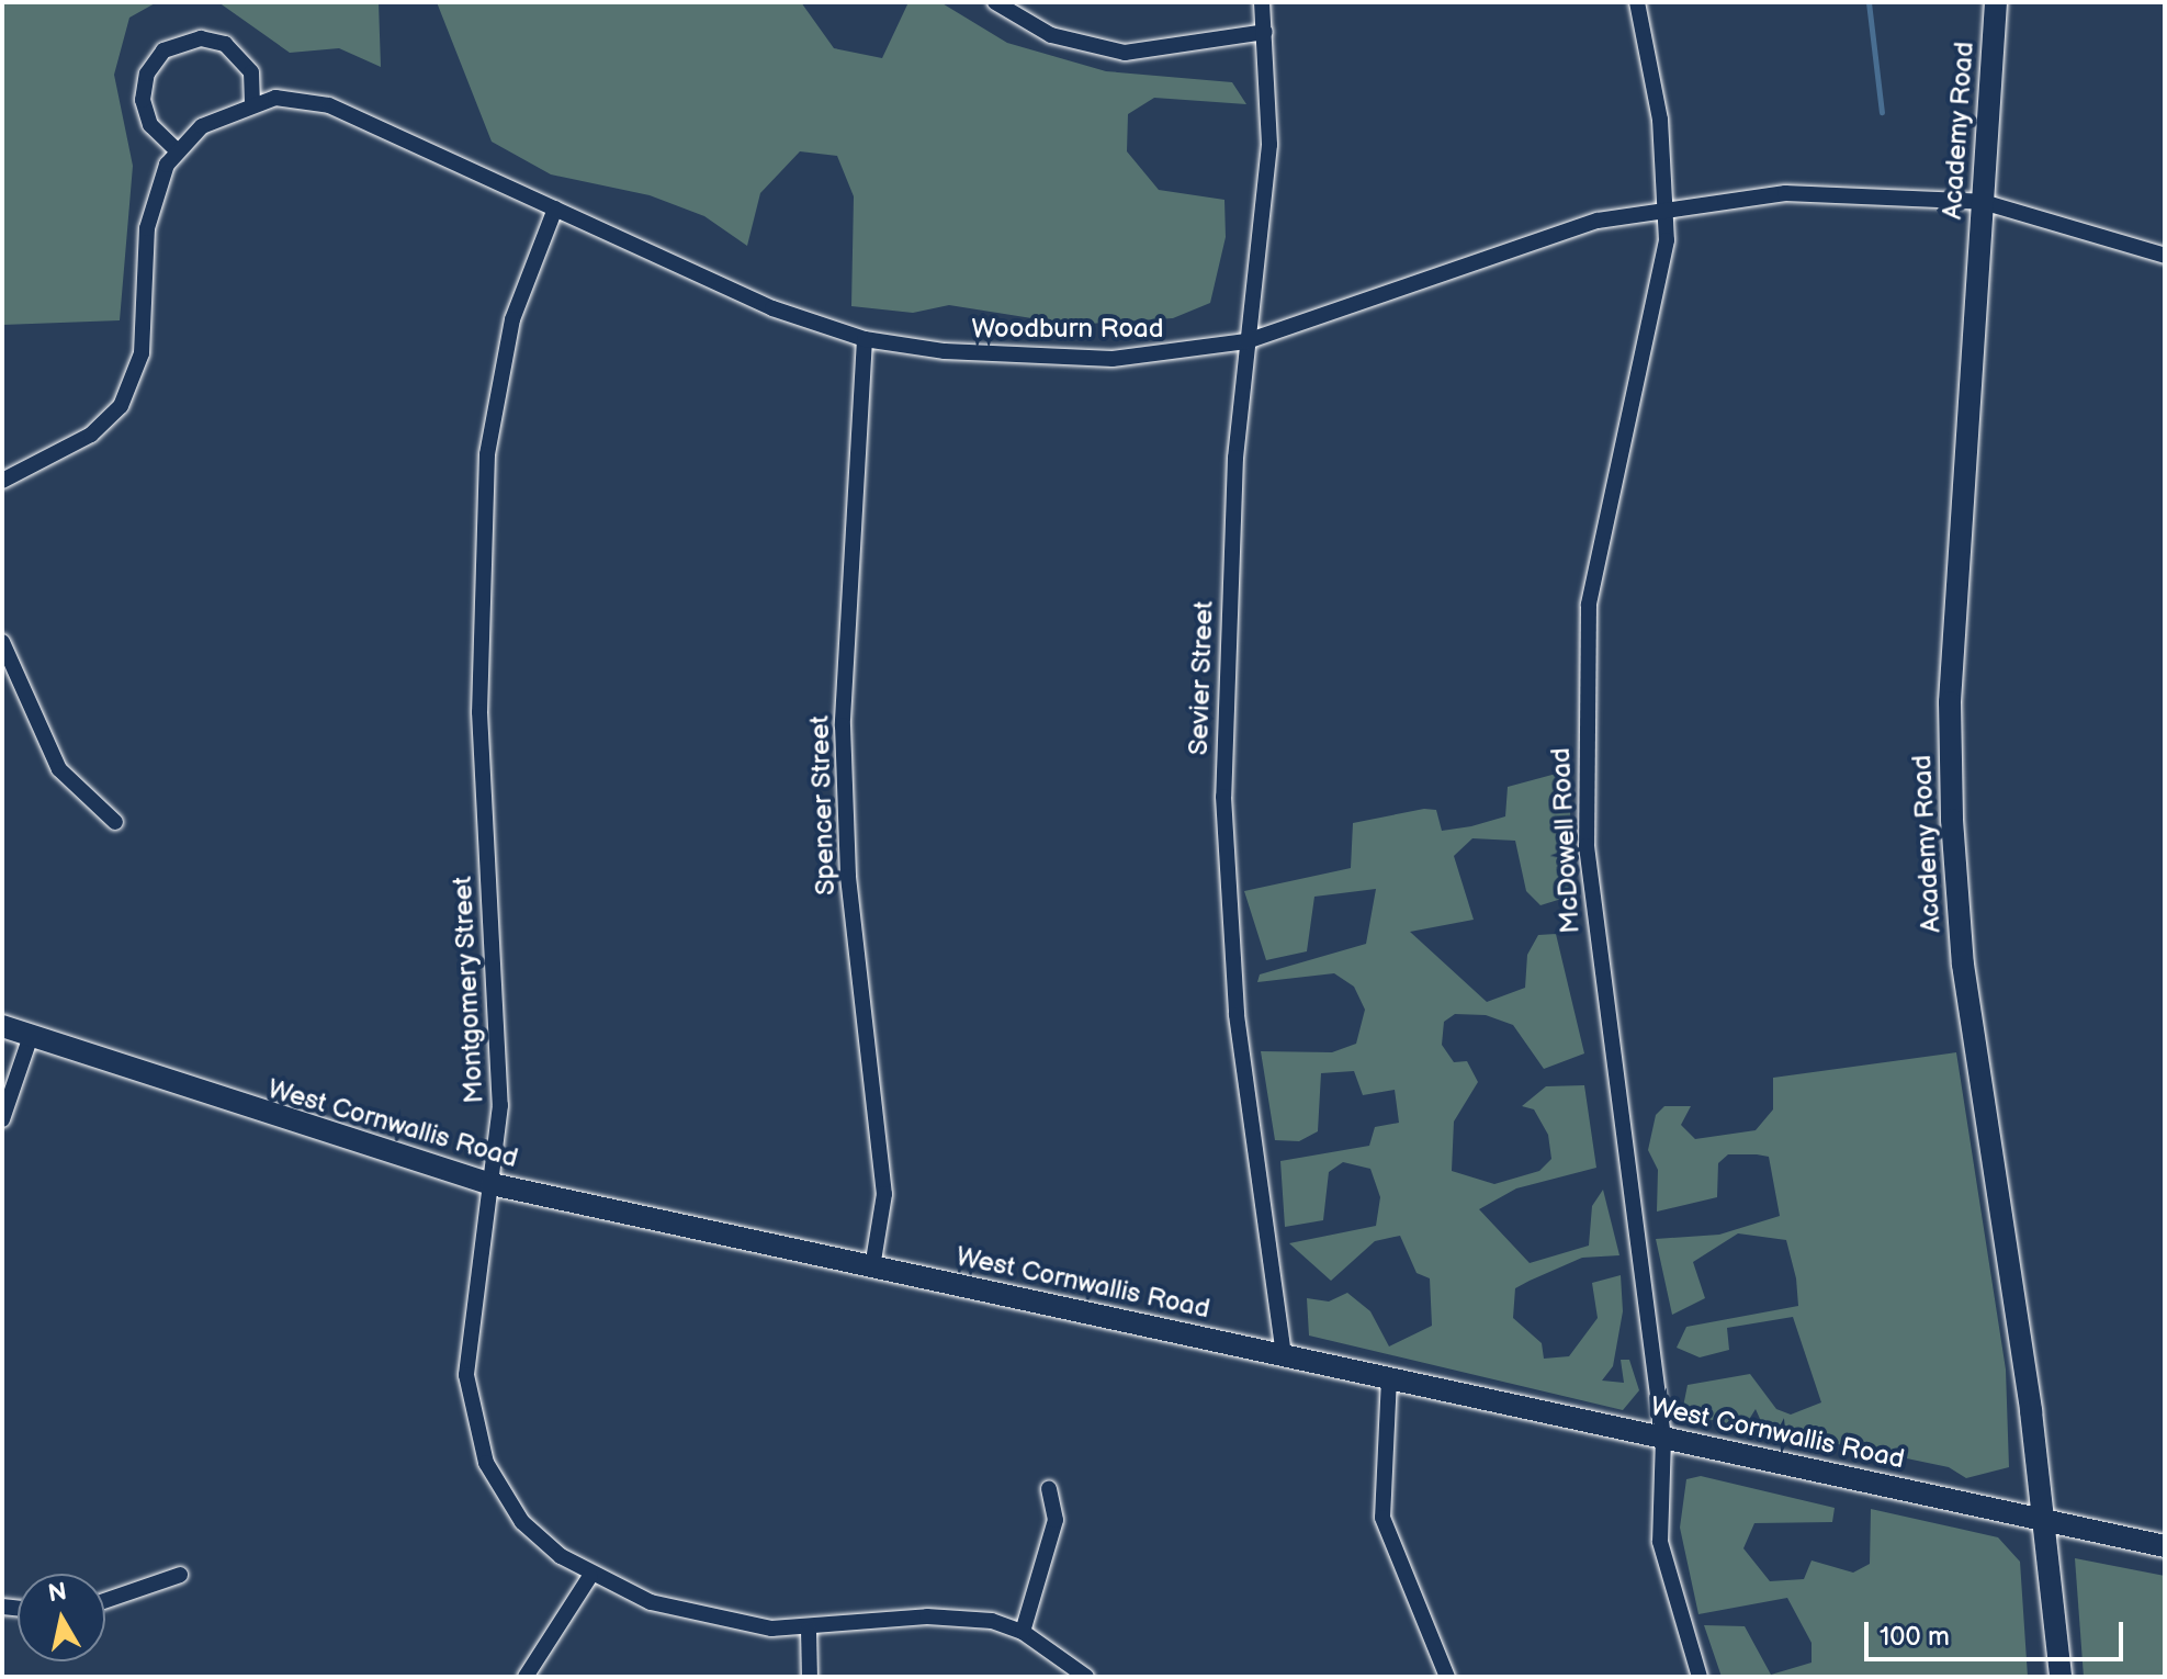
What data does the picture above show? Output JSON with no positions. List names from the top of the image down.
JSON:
{
  "streets": {
    "street": [
      "Academy Road",
      "Woodburn Road",
      "Sevier Street",
      "Spencer Street",
      "McDowell Road",
      "Montgomery Street",
      "West Cornwallis Road"
    ]
  },
  "crossings": [
    ["Academy Road", "Woodburn Road"],
    ["Academy Road", "West Cornwallis Road"],
    ["Woodburn Road", "Sevier Street"],
    ["Woodburn Road", "Spencer Street"],
    ["Woodburn Road", "McDowell Road"],
    ["Woodburn Road", "Montgomery Street"],
    ["Sevier Street", "West Cornwallis Road"],
    ["Spencer Street", "West Cornwallis Road"],
    ["McDowell Road", "West Cornwallis Road"],
    ["Montgomery Street", "West Cornwallis Road"]
  ],
  "scale_bar": "100 m",
  "north": "top"
}
